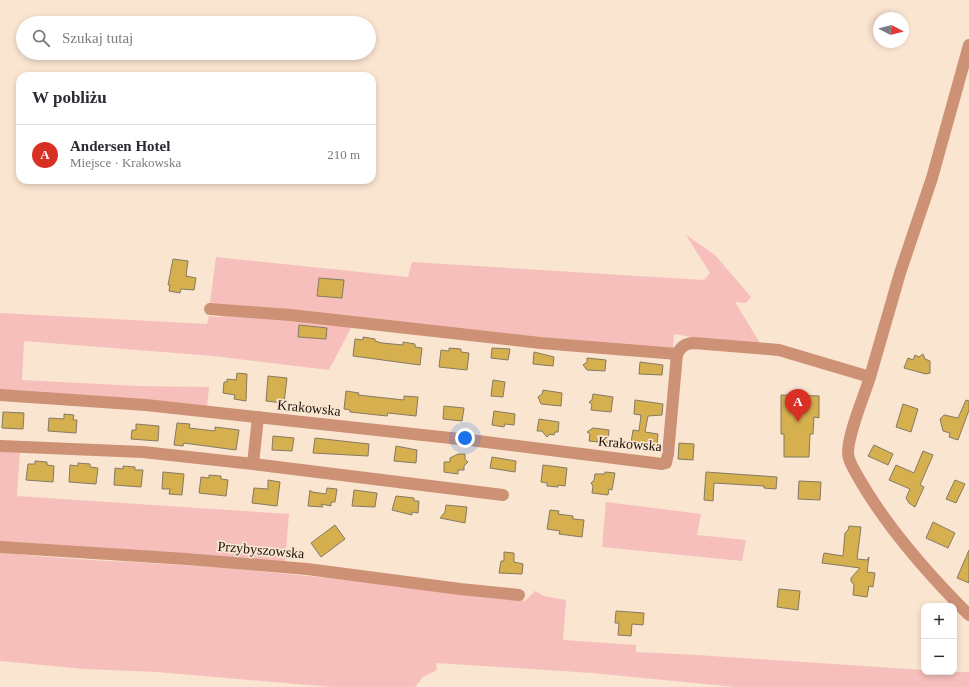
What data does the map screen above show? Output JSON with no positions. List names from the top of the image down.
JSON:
{
  "streets": {
    "street": ["Krakowska", "Przybyszowska"]
  },
  "north": "right",
  "page": {
    "search": "Szukaj tutaj",
    "heading": "W pobliżu",
    "list": [
      {
        "mark": "A",
        "name": "Andersen Hotel",
        "note": "Miejsce · Krakowska",
        "value": "210 m"
      }
    ],
    "pins": "A",
    "map_buttons": ["+", "−"]
  }
}
